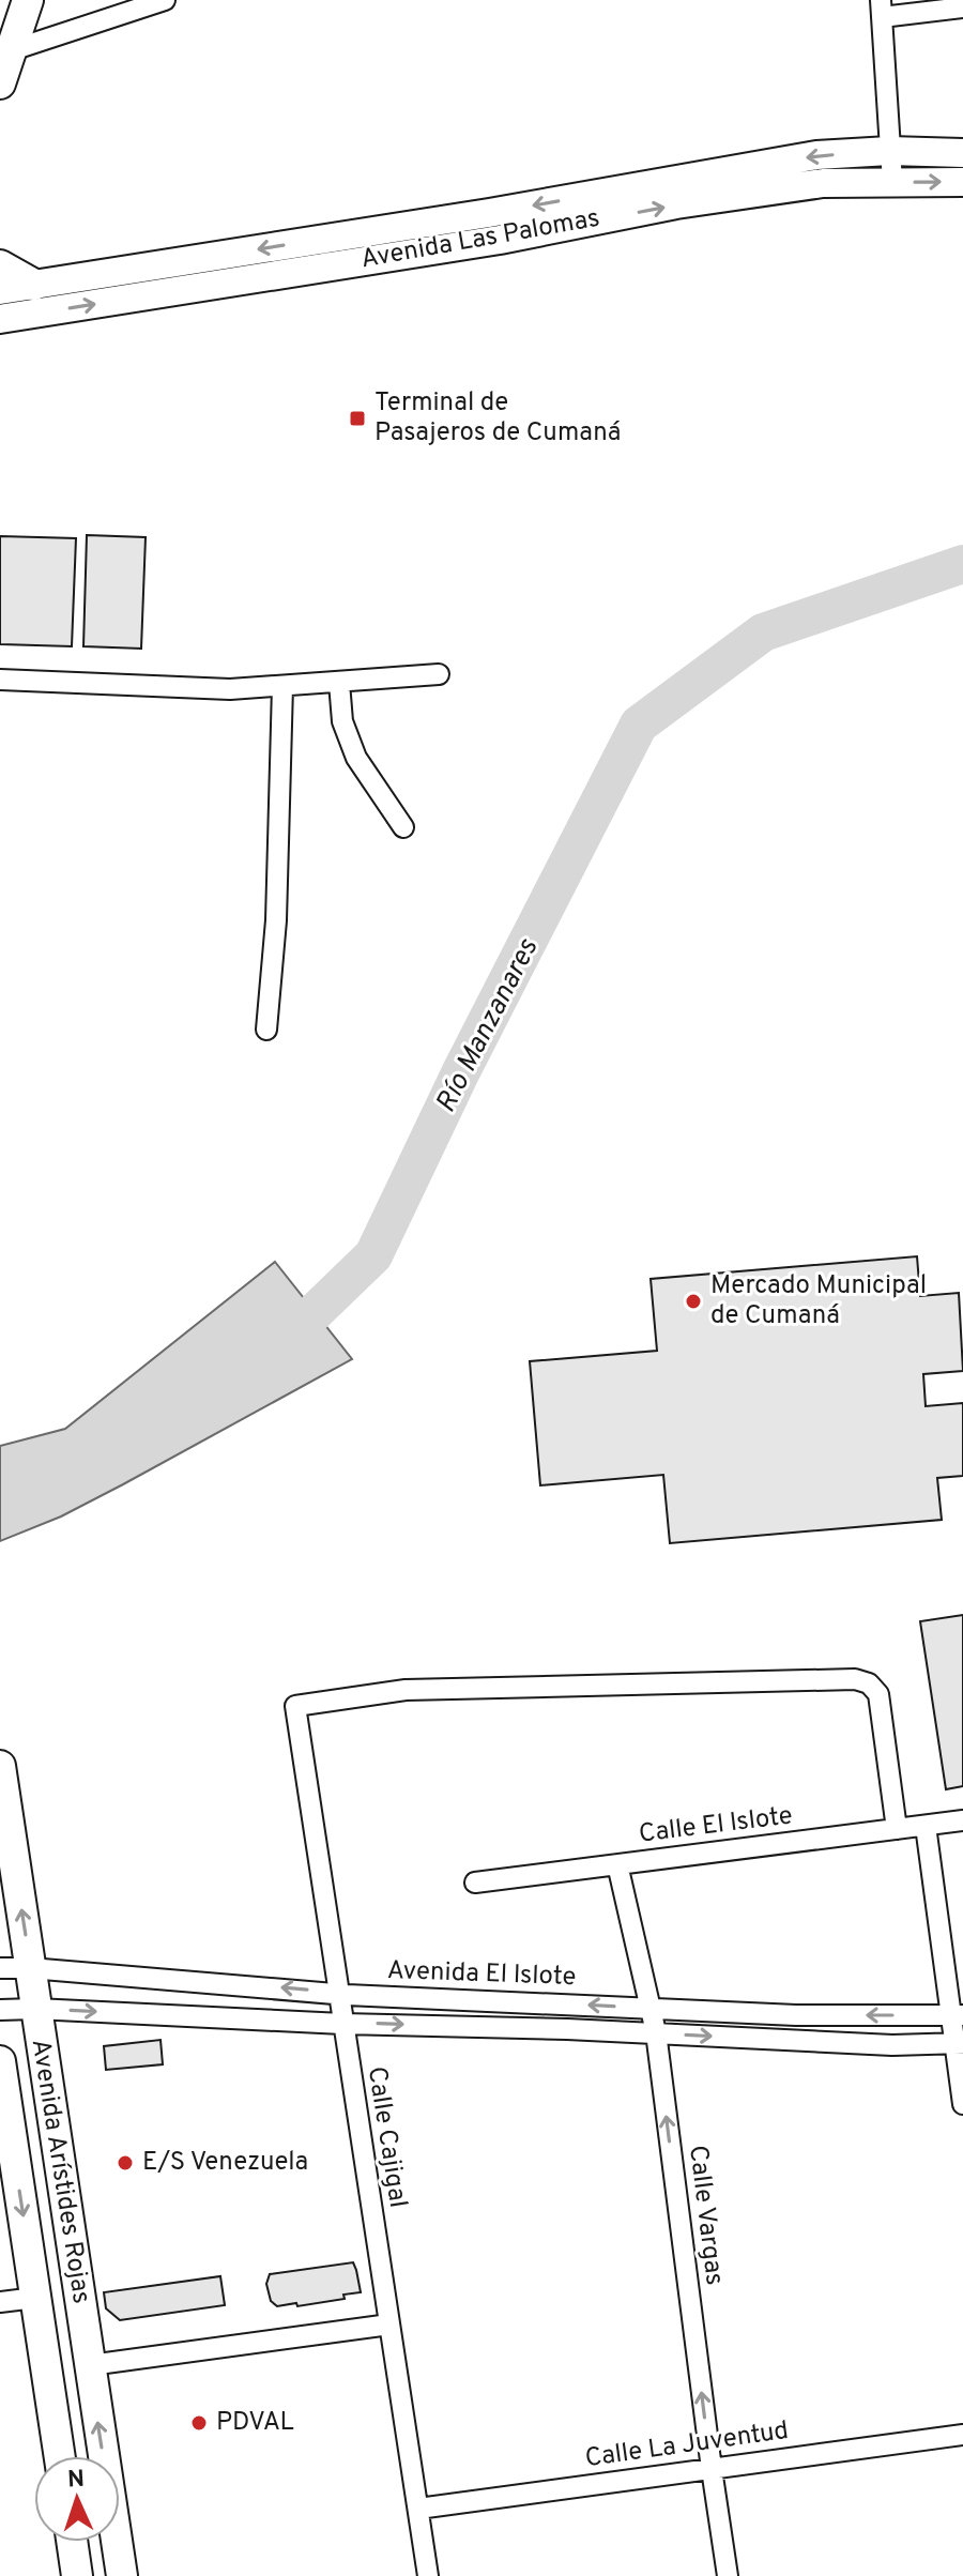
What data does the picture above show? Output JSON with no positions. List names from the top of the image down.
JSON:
{
  "streets": {
    "main road": ["Avenida Las Palomas", "Avenida Arístides Rojas"],
    "street": [
      "Calle El Islote",
      "Avenida El Islote",
      "Calle Cajigal",
      "Calle Vargas",
      "Calle La Juventud"
    ]
  },
  "crossings": [
    ["Calle El Islote", "Calle Cajigal"],
    ["Calle El Islote", "Calle Vargas"],
    ["Avenida El Islote", "Calle Cajigal"],
    ["Avenida El Islote", "Avenida Arístides Rojas"],
    ["Avenida El Islote", "Calle Vargas"],
    ["Calle Cajigal", "Calle La Juventud"],
    ["Calle Vargas", "Calle La Juventud"]
  ],
  "one_way": ["Calle Vargas"],
  "water": ["Río Manzanares"],
  "places": {
    "transit": ["Terminal de Pasajeros de Cumaná"],
    "other": ["Mercado Municipal de Cumaná", "E/S Venezuela", "PDVAL"]
  },
  "north": "top"
}
